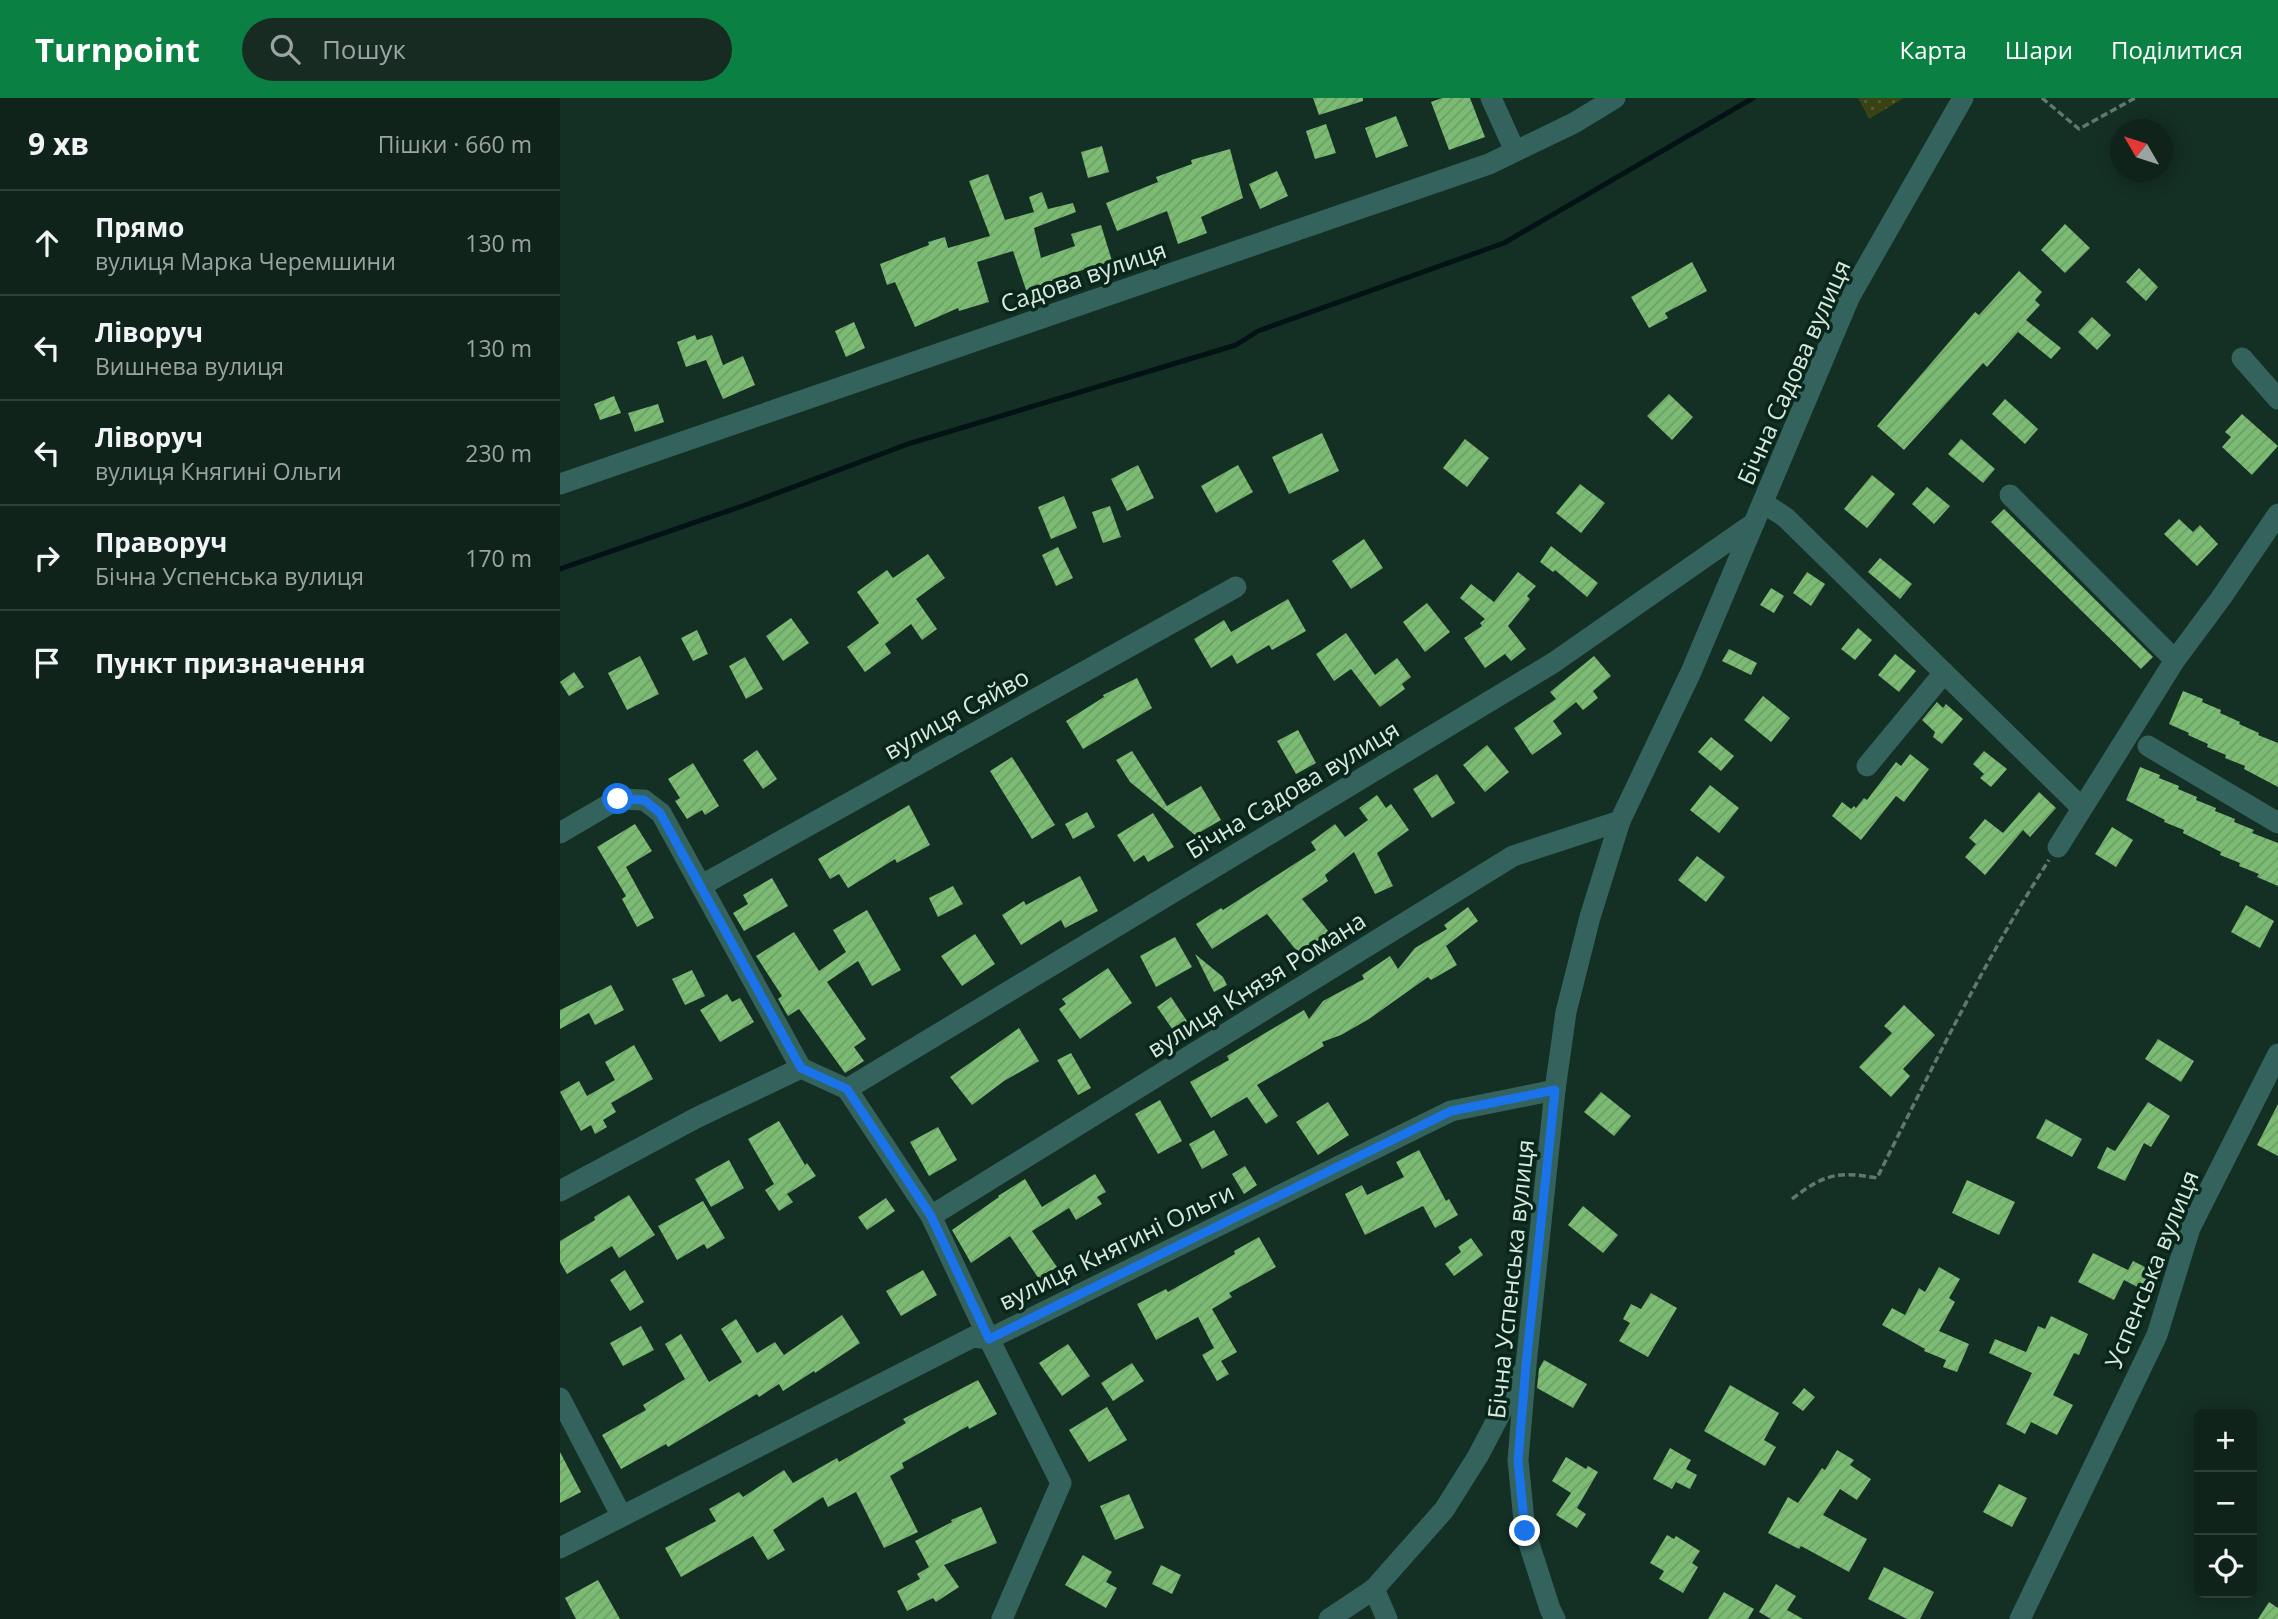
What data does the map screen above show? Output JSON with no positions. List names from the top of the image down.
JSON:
{
  "streets": {
    "street": [
      "Садова вулиця",
      "Бічна Садова вулиця",
      "вулиця Сяйво",
      "вулиця Князя Романа",
      "вулиця Княгині Ольги",
      "Успенська вулиця",
      "Бічна Успенська вулиця"
    ]
  },
  "crossings": [
    ["Бічна Садова вулиця", "вулиця Князя Романа"],
    ["Бічна Садова вулиця", "Бічна Успенська вулиця"],
    ["вулиця Князя Романа", "Бічна Успенська вулиця"],
    ["вулиця Княгині Ольги", "Бічна Успенська вулиця"]
  ],
  "north": "top left",
  "page": {
    "header": "Turnpoint",
    "search": "Пошук",
    "nav": ["Карта", "Шари", "Поділитися"],
    "heading": ["9 хв", "Пішки · 660 m"],
    "list": [
      ["Прямо", "вулиця Марка Черемшини", "130 m"],
      ["Ліворуч", "Вишнева вулиця", "130 m"],
      ["Ліворуч", "вулиця Княгині Ольги", "230 m"],
      ["Праворуч", "Бічна Успенська вулиця", "170 m"],
      "Пункт призначення"
    ],
    "map_buttons": ["+", "−"]
  }
}
